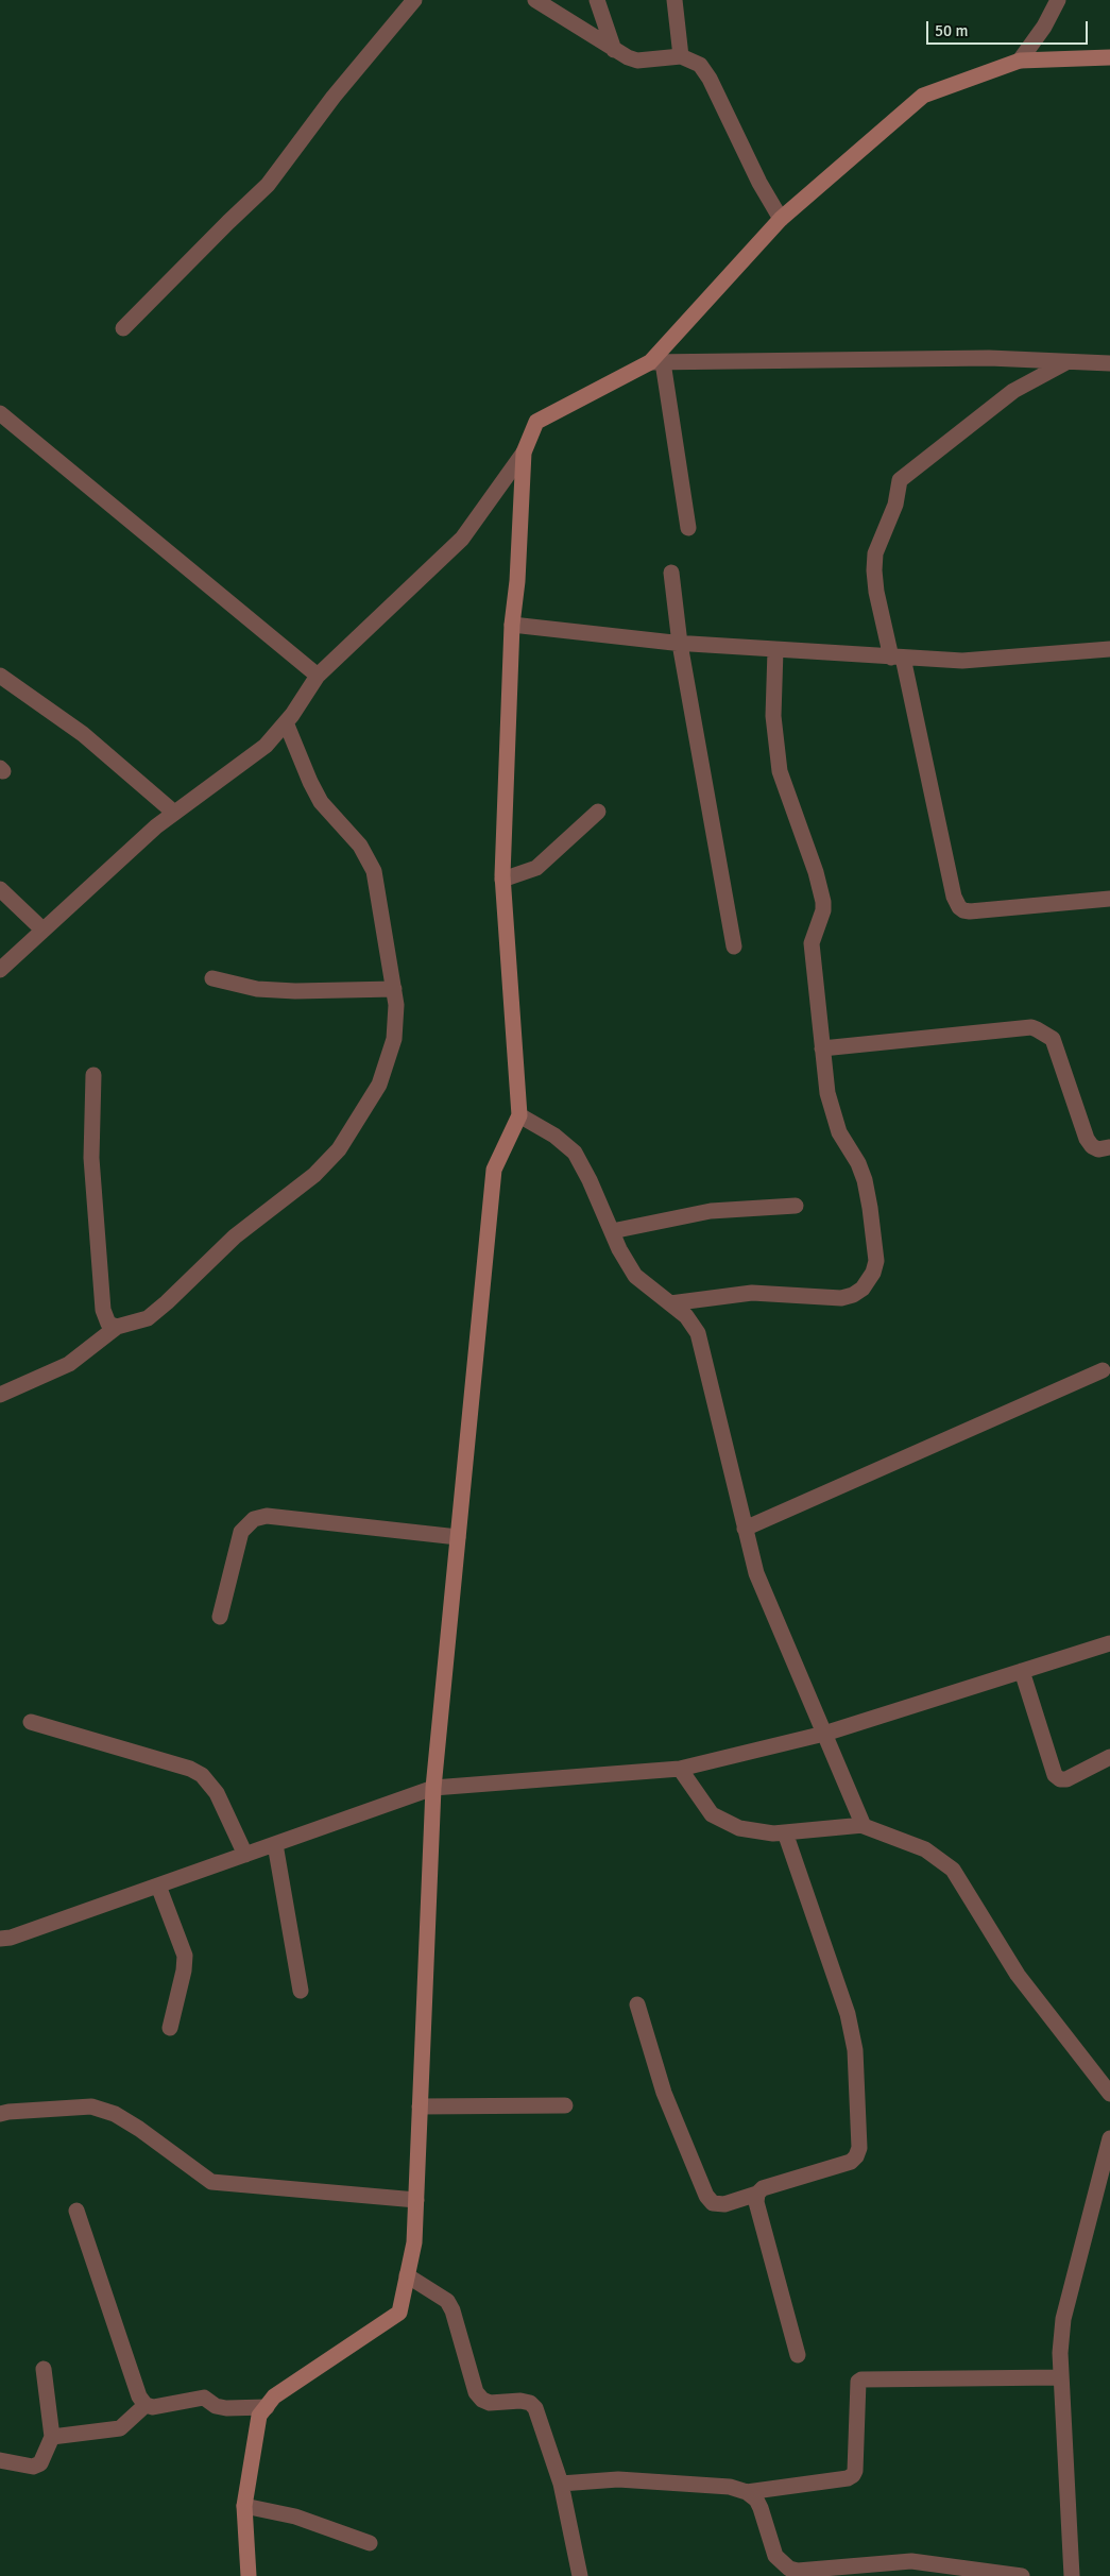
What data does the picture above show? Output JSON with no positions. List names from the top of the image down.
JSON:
{
  "scale_bar": "50 m"
}
